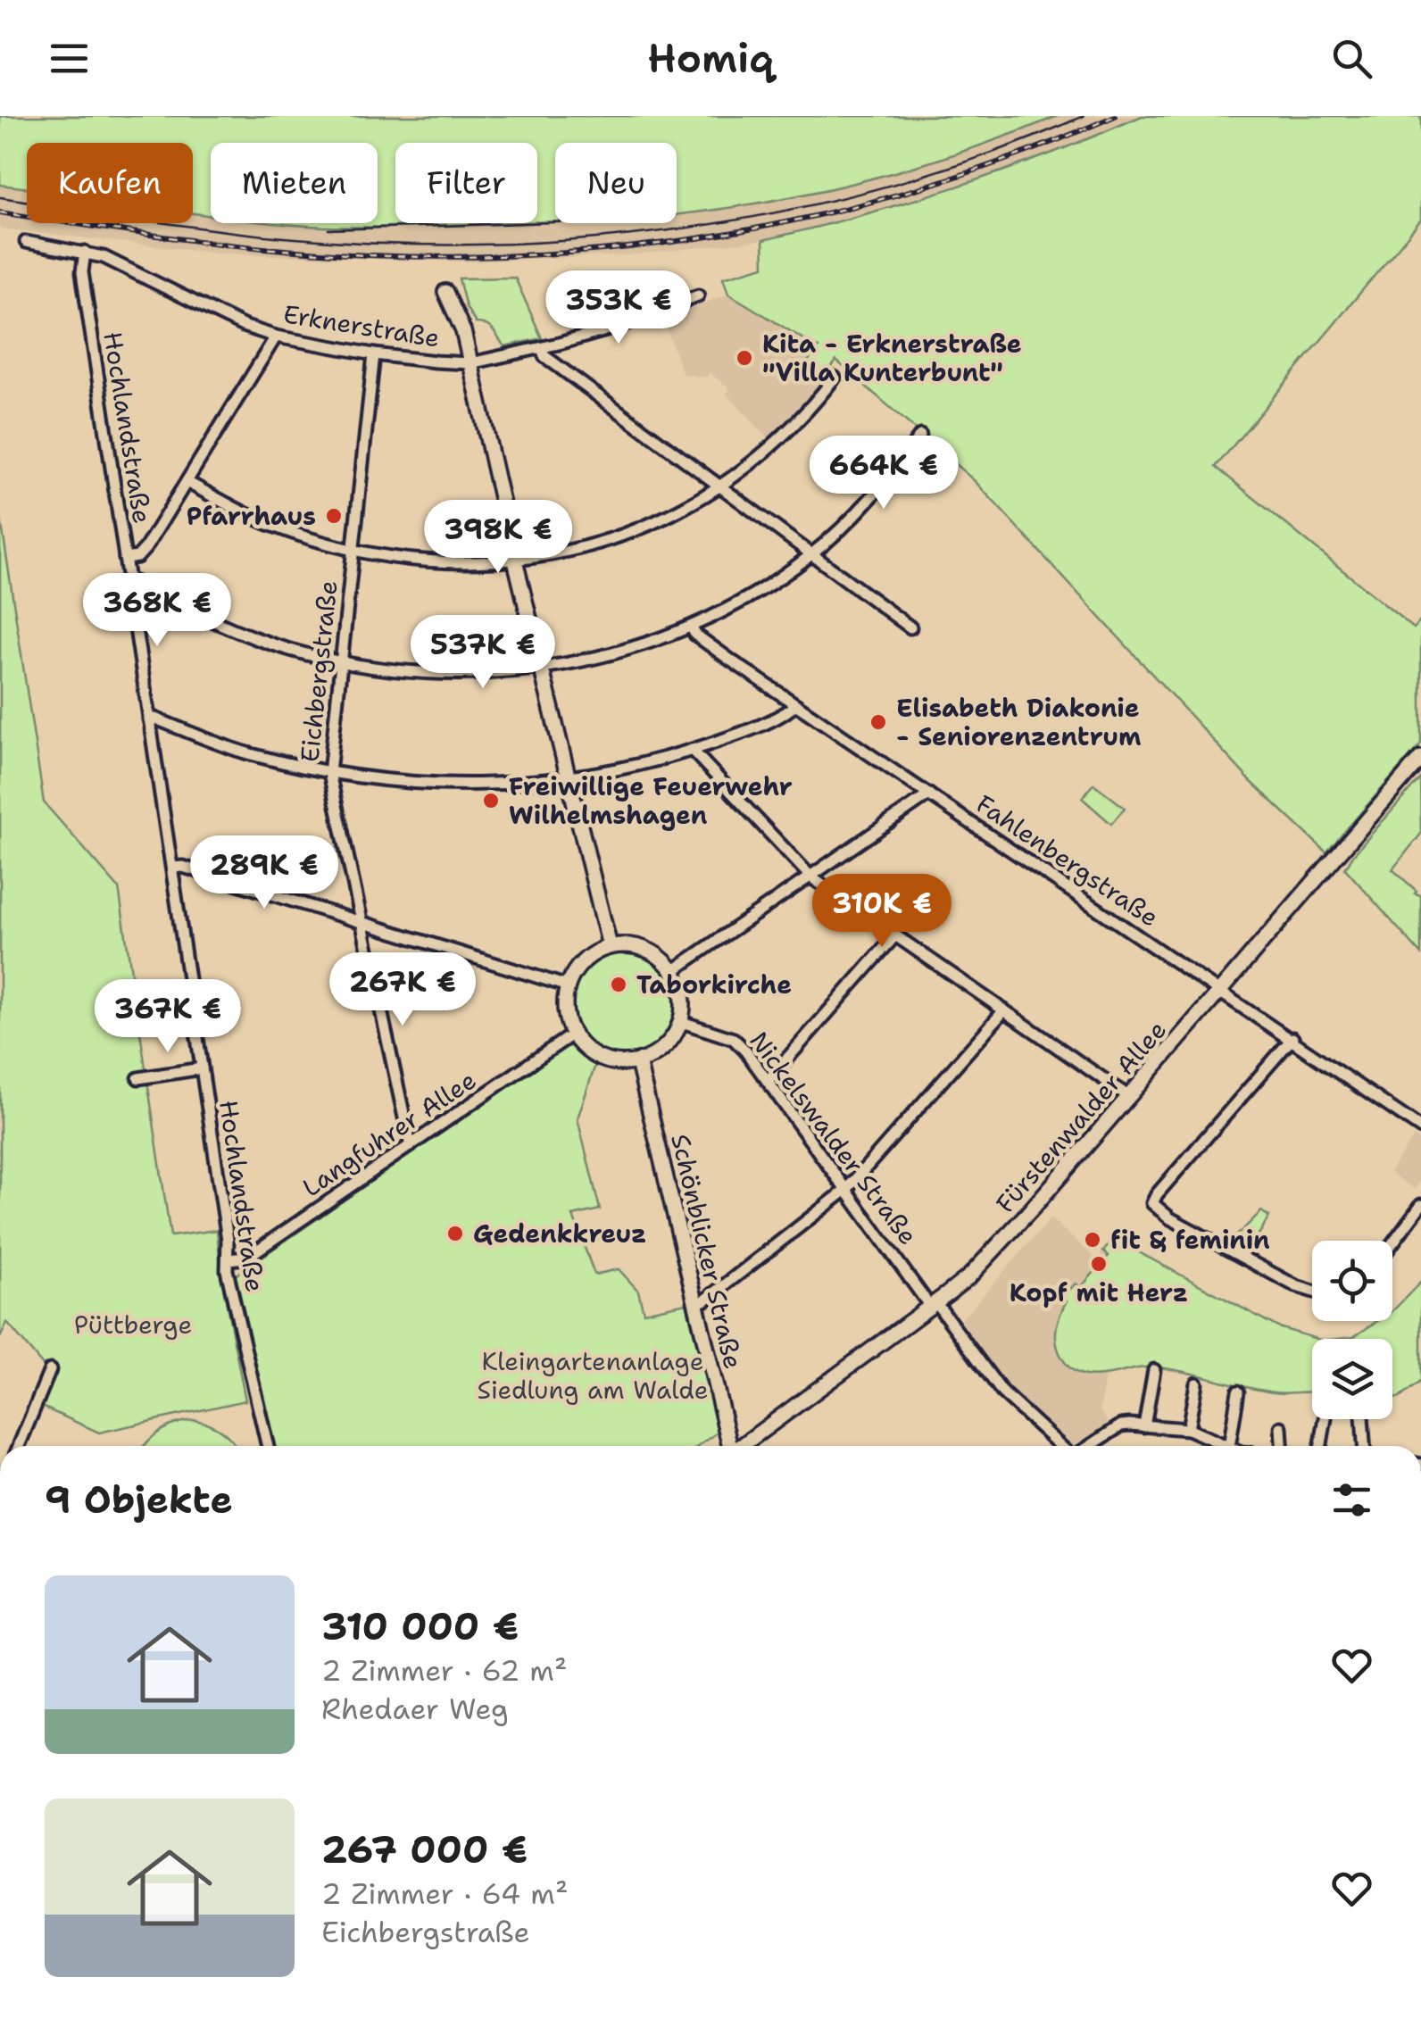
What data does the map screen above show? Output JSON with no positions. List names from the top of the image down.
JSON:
{
  "streets": {
    "street": [
      "Erknerstraße",
      "Hochlandstraße",
      "Eichbergstraße",
      "Fahlenbergstraße",
      "Fürstenwalder Allee",
      "Langfuhrer Allee",
      "Nickelswalder Straße",
      "Schönblicker Straße"
    ]
  },
  "crossings": [
    ["Erknerstraße", "Hochlandstraße"],
    ["Erknerstraße", "Eichbergstraße"],
    ["Hochlandstraße", "Langfuhrer Allee"],
    ["Eichbergstraße", "Langfuhrer Allee"],
    ["Fahlenbergstraße", "Fürstenwalder Allee"],
    ["Fürstenwalder Allee", "Nickelswalder Straße"],
    ["Langfuhrer Allee", "Nickelswalder Straße"],
    ["Langfuhrer Allee", "Schönblicker Straße"],
    ["Nickelswalder Straße", "Schönblicker Straße"]
  ],
  "parks": ["Püttberge", "Kleingartenanlage Siedlung am Walde"],
  "places": [
    "Kita - Erknerstraße \"Villa Kunterbunt\"",
    "Pfarrhaus",
    "Elisabeth Diakonie - Seniorenzentrum",
    "Freiwillige Feuerwehr Wilhelmshagen",
    "Taborkirche",
    "Gedenkkreuz",
    "fit & feminin",
    "Kopf mit Herz"
  ],
  "page": {
    "header": "Homiq",
    "chip": [
      "Kaufen",
      "Mieten",
      "Filter",
      "Neu"
    ],
    "price": [
      "353K €",
      "664K €",
      "398K €",
      "368K €",
      "537K €",
      "289K €",
      "310K €",
      "267K €",
      "367K €"
    ],
    "heading": "9 Objekte",
    "list": [
      {
        "name": "310 000 €",
        "note": "2 Zimmer · 62 m² · Rhedaer Weg"
      },
      {
        "name": "267 000 €",
        "note": "2 Zimmer · 64 m² · Eichbergstraße"
      }
    ]
  }
}
